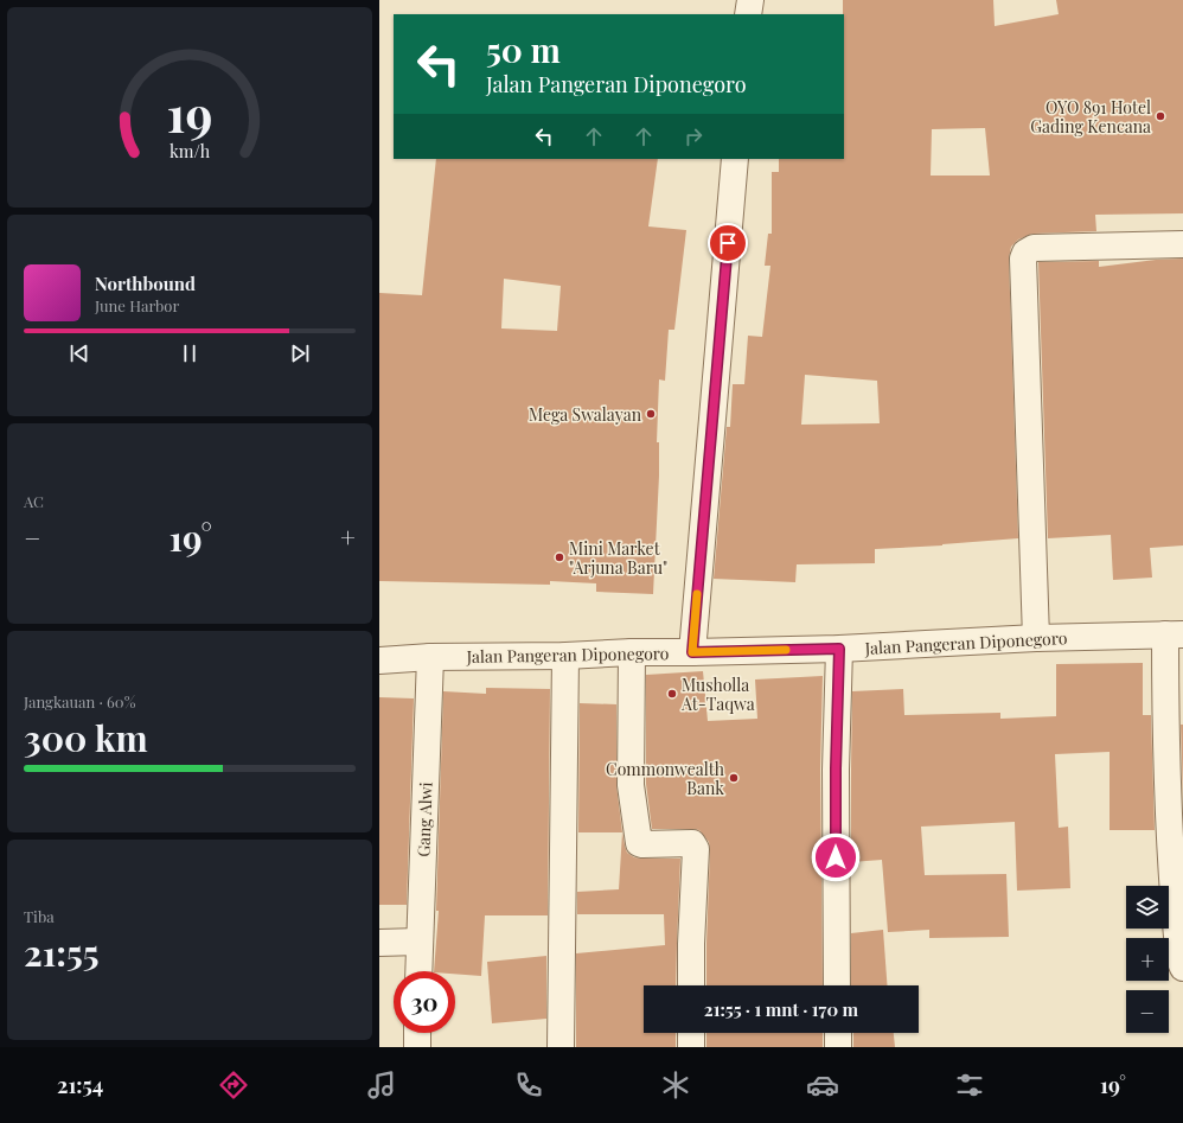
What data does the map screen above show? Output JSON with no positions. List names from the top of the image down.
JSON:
{
  "streets": {
    "street": ["Jalan Pangeran Diponegoro", "Gang Alwi"]
  },
  "crossings": [
    ["Jalan Pangeran Diponegoro", "Gang Alwi"]
  ],
  "places": [
    "OYO 891 Hotel Gading Kencana",
    "Mega Swalayan",
    "Mini Market \"Arjuna Baru\"",
    "Musholla At-Taqwa",
    "Commonwealth Bank"
  ],
  "page": {
    "turn": ["50 m", "Jalan Pangeran Diponegoro"],
    "song": ["Northbound", "June Harbor"],
    "tile": [
      "AC",
      ["Jangkauan · 60%", "300 km"],
      ["Tiba", "21:55"]
    ],
    "heat": ["−", "19°", "+"],
    "map_buttons": ["+", "−"],
    "limit": "30",
    "trip": "21:55 · 1 mnt · 170 m",
    "tabs": ["21:54", "19°"],
    "gauge": ["19", "km/h"]
  }
}
